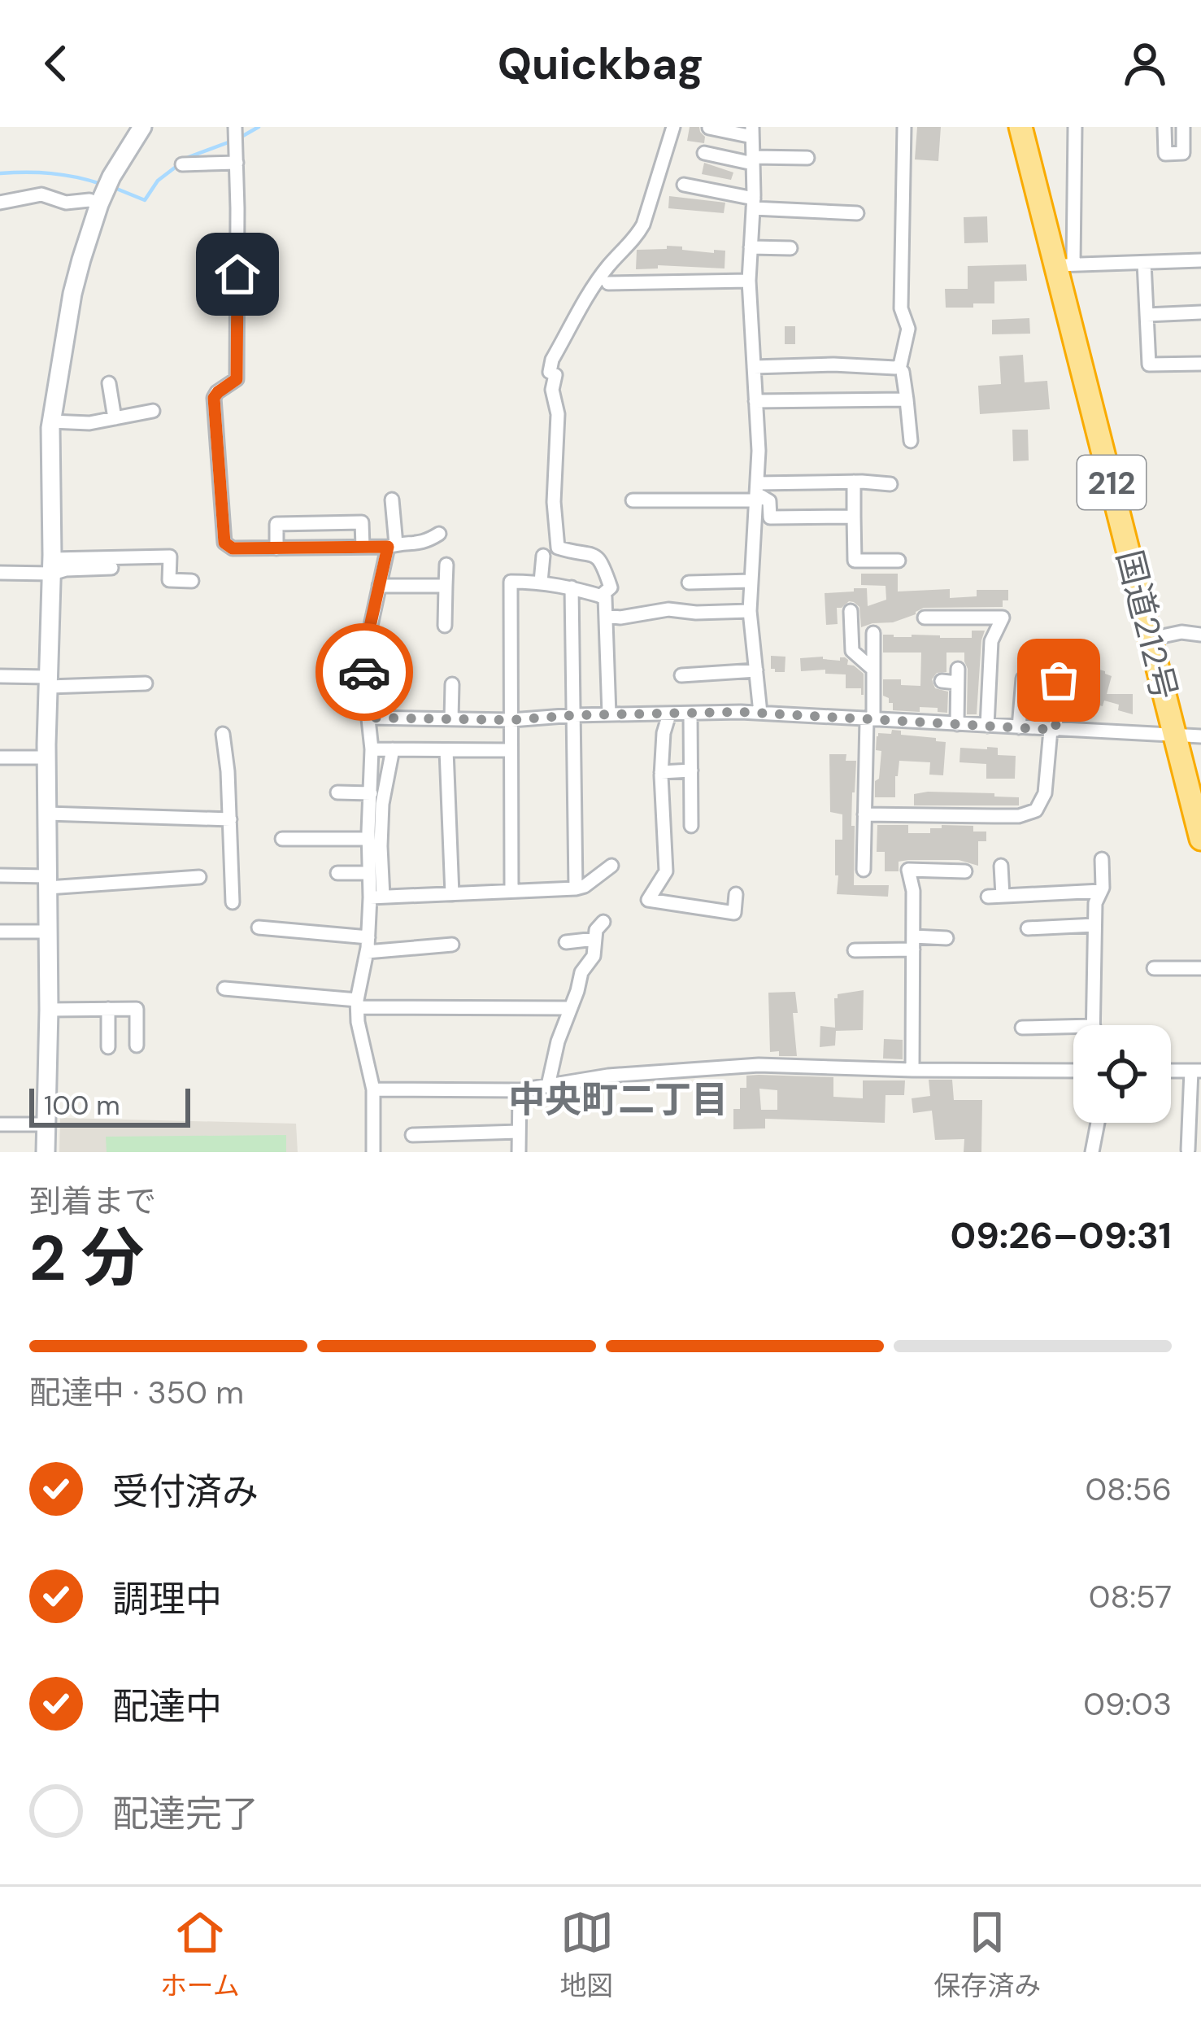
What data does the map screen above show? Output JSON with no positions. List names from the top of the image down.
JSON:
{
  "streets": {
    "highway": ["212", "国道212号"]
  },
  "districts": ["中央町二丁目"],
  "scale_bar": "100 m",
  "page": {
    "header": "Quickbag",
    "scale": "100 m",
    "heading": ["2 分", "到着まで", "09:26–09:31"],
    "bar": "配達中 · 350 m",
    "list": [
      ["受付済み", "08:56"],
      ["調理中", "08:57"],
      ["配達中", "09:03"],
      "配達完了"
    ],
    "tabs": ["ホーム", "地図", "保存済み"]
  }
}
